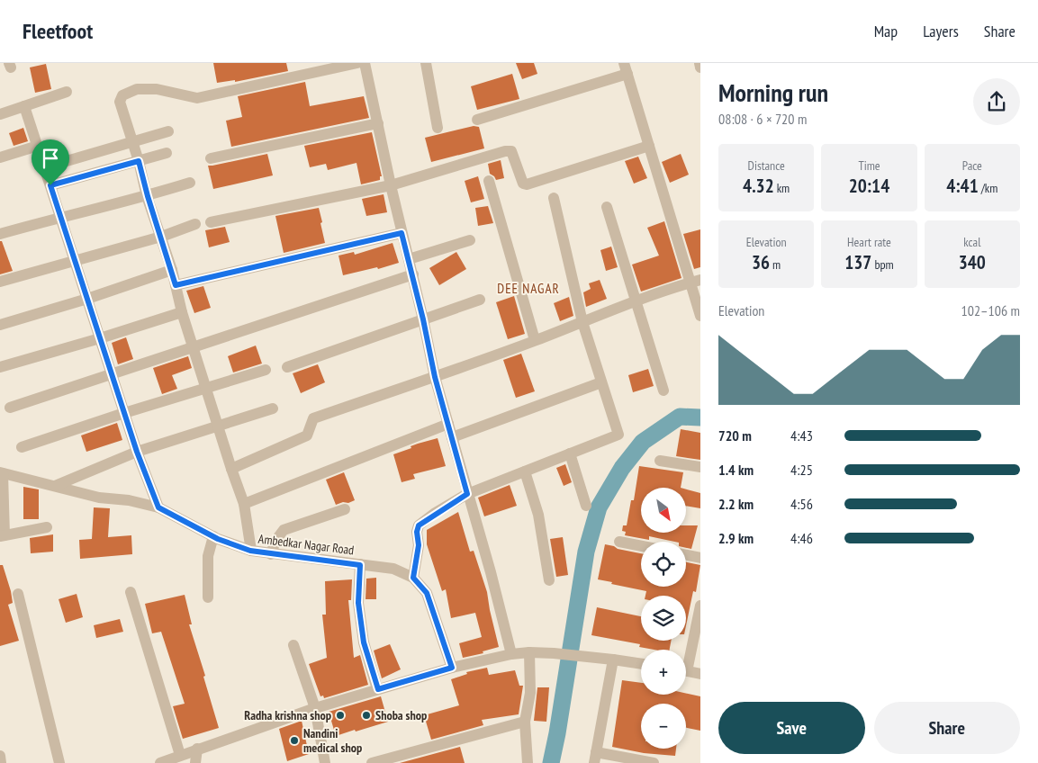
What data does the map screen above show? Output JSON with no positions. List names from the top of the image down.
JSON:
{
  "streets": {
    "street": ["Ambedkar Nagar Road"]
  },
  "districts": ["DEE NAGAR"],
  "places": ["Radha krishna shop", "Shoba shop", "Nandini medical shop"],
  "north": "bottom right",
  "page": {
    "header": "Fleetfoot",
    "nav": ["Map", "Layers", "Share"],
    "heading": ["Morning run", "08:08 · 6 × 720 m"],
    "stats": [
      ["Distance", "4.32 km"],
      ["Time", "20:14"],
      ["Pace", "4:41 /km"],
      ["Elevation", "36 m"],
      ["Heart rate", "137 bpm"],
      ["kcal", "340"]
    ],
    "chart": ["Elevation", "102–106 m"],
    "list": [
      {
        "name": "720 m",
        "note": "4:43"
      },
      {
        "name": "1.4 km",
        "note": "4:25"
      },
      {
        "name": "2.2 km",
        "note": "4:56"
      },
      {
        "name": "2.9 km",
        "note": "4:46"
      }
    ],
    "map_buttons": ["+", "−"],
    "buttons": ["Save", "Share"]
  }
}
